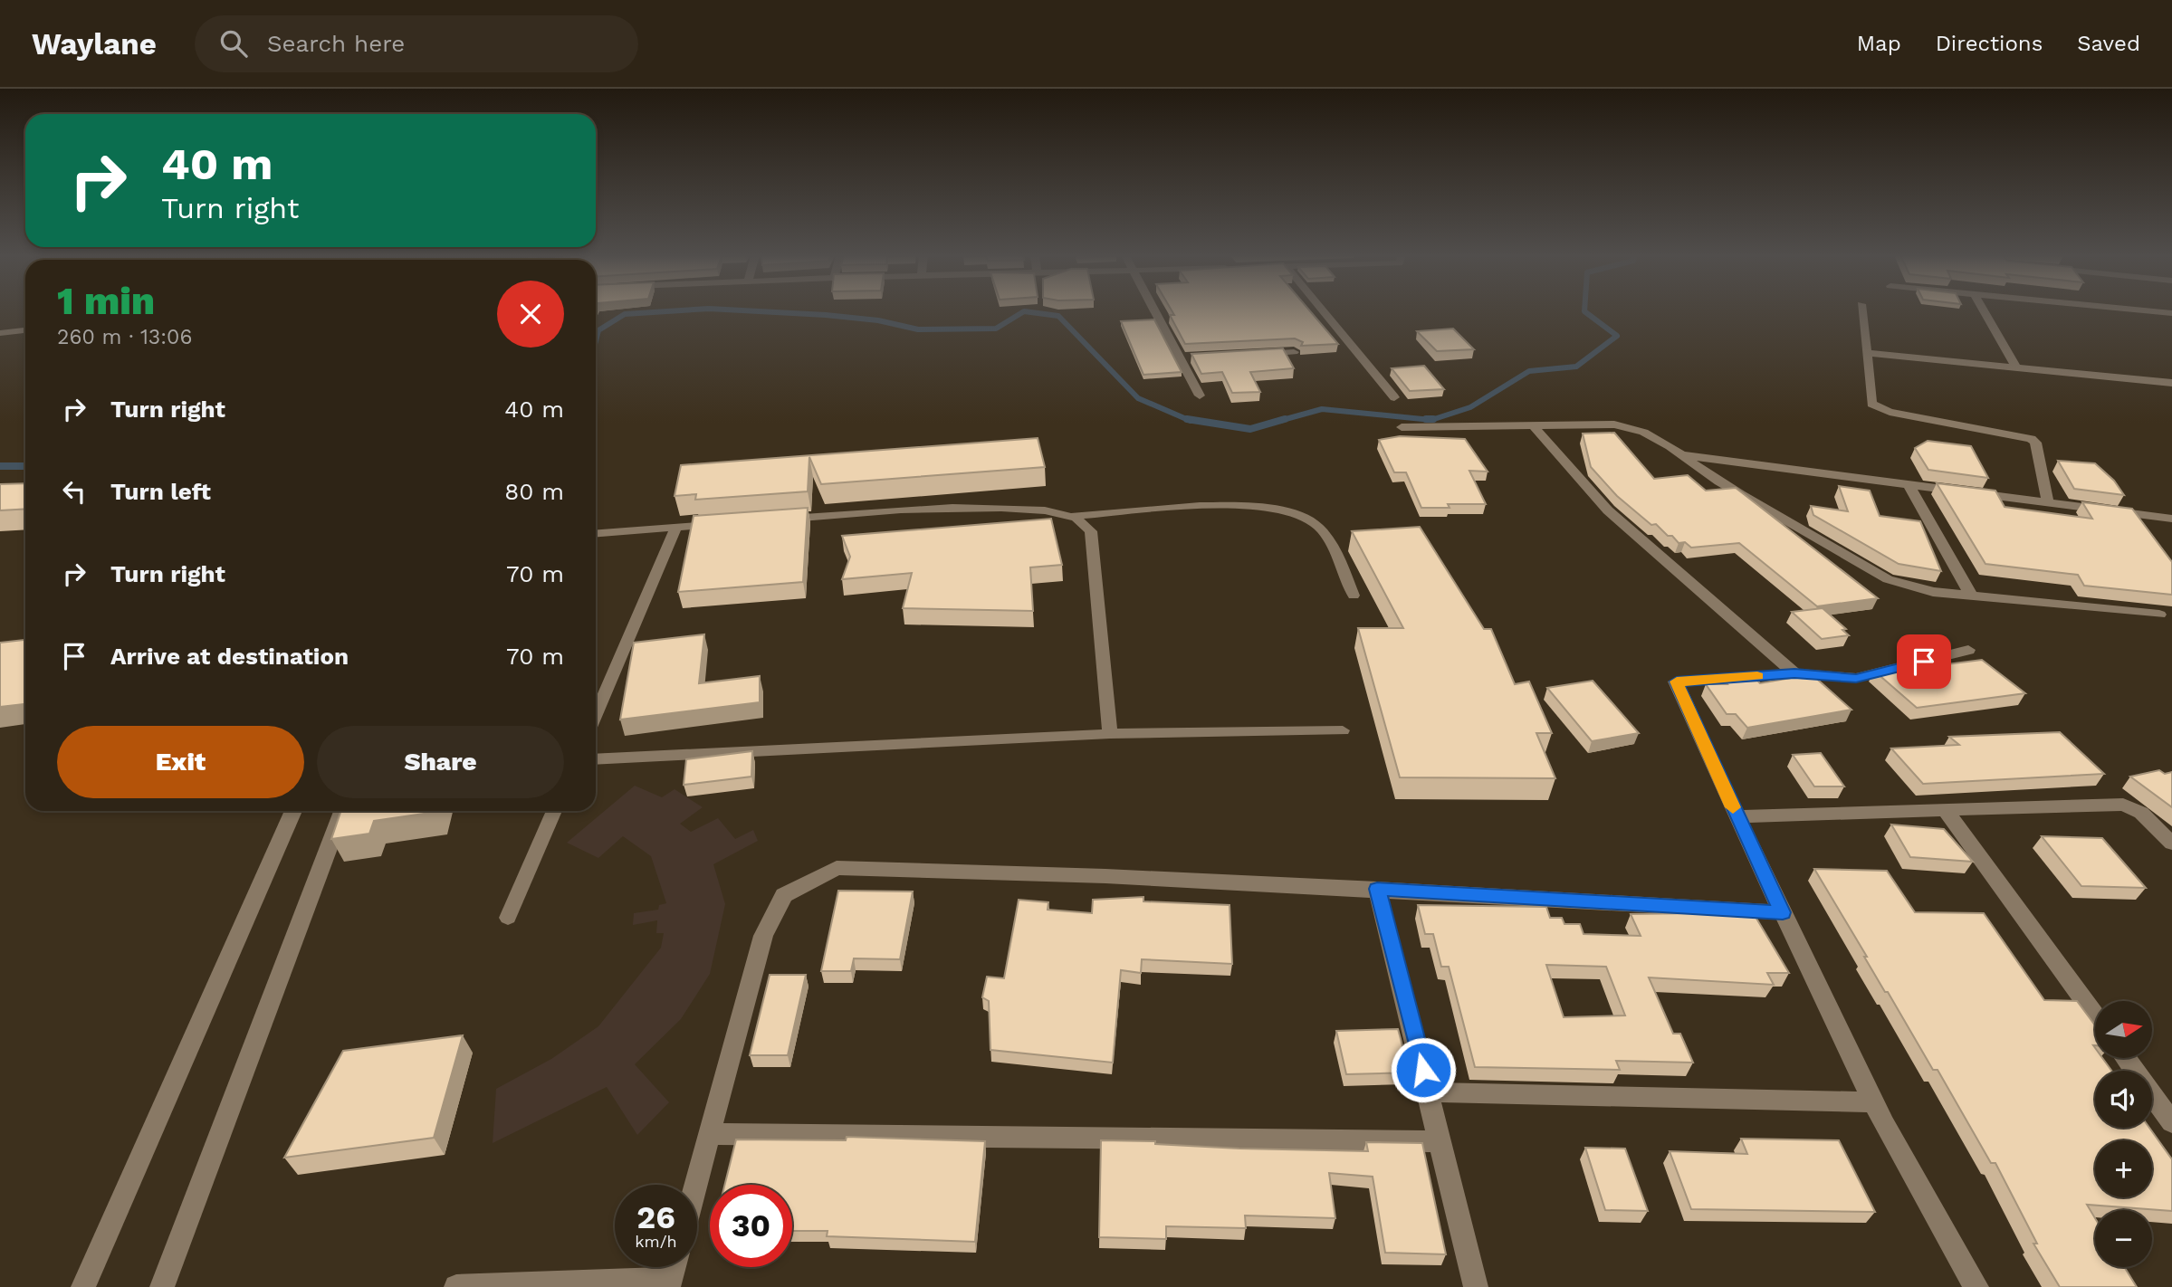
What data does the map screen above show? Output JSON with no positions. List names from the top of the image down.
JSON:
{
  "north": "right",
  "page": {
    "header": "Waylane",
    "search": "Search here",
    "nav": ["Map", "Directions", "Saved"],
    "turn": ["40 m", "Turn right"],
    "heading": ["1 min", "260 m · 13:06"],
    "list": [
      {
        "name": "Turn right",
        "value": "40 m"
      },
      {
        "name": "Turn left",
        "value": "80 m"
      },
      {
        "name": "Turn right",
        "value": "70 m"
      },
      {
        "name": "Arrive at destination",
        "value": "70 m"
      }
    ],
    "buttons": ["Exit", "Share"],
    "map_buttons": ["+", "−"],
    "speed": "26 km/h",
    "limit": "30"
  }
}
